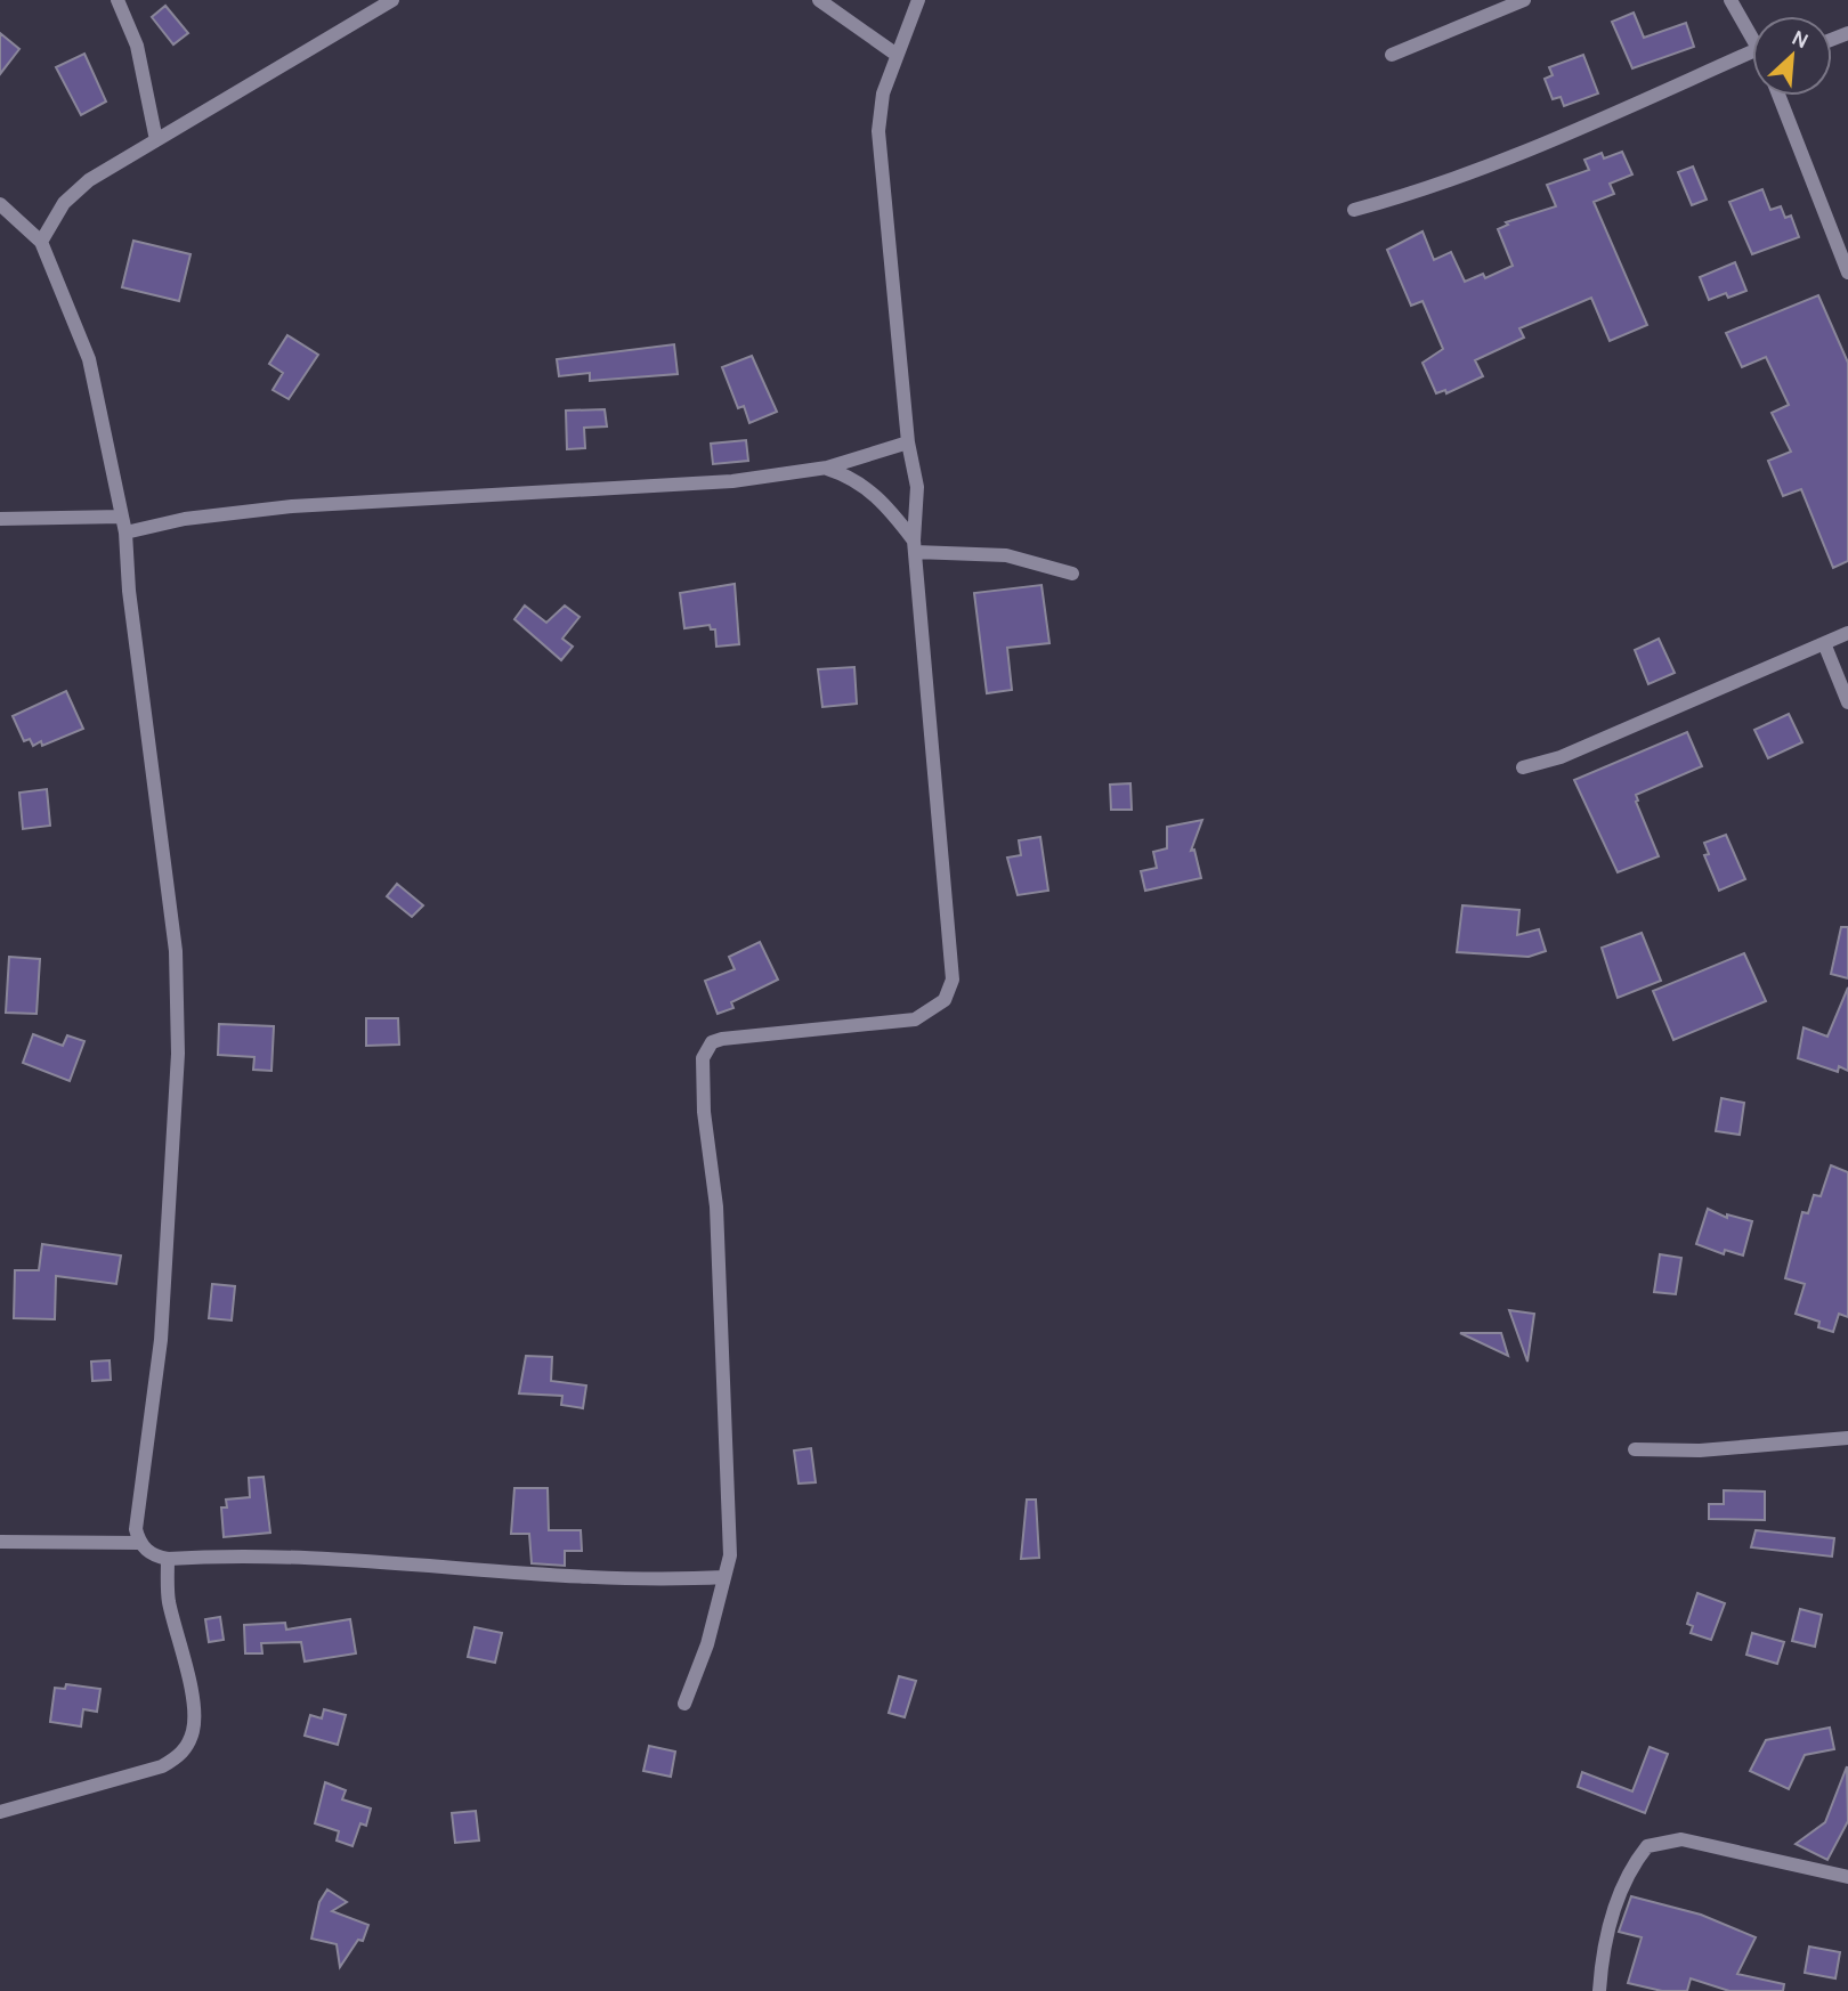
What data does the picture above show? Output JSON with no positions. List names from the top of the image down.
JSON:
{
  "north": "top right"
}
